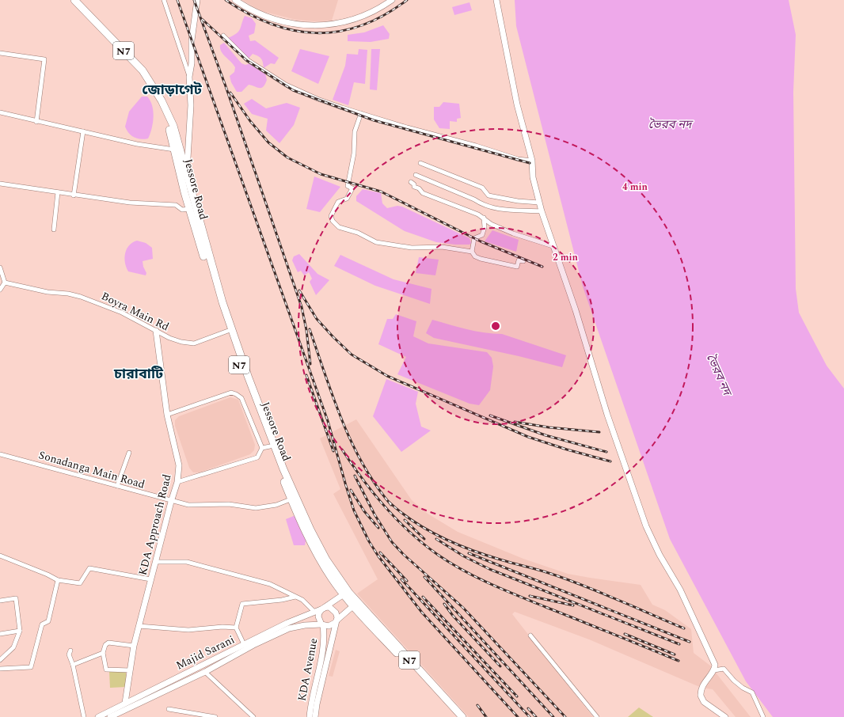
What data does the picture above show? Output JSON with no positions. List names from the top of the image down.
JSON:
{
  "streets": {
    "highway": ["N7", "Jessore Road"],
    "street": [
      "Boyra Main Rd",
      "Sonadanga Main Road",
      "KDA Approach Road",
      "Majid Sarani",
      "KDA Avenue"
    ]
  },
  "crossings": [
    ["N7", "Jessore Road"],
    ["Jessore Road", "Boyra Main Rd"],
    ["Jessore Road", "Sonadanga Main Road"],
    ["Jessore Road", "Majid Sarani"],
    ["Boyra Main Rd", "KDA Approach Road"],
    ["Sonadanga Main Road", "KDA Approach Road"],
    ["KDA Approach Road", "Majid Sarani"],
    ["Majid Sarani", "KDA Avenue"]
  ],
  "districts": ["জোড়াগেট", "চারাবাটি"],
  "water": ["ভৈরব নদ"],
  "rings": ["4 min", "2 min"]
}
